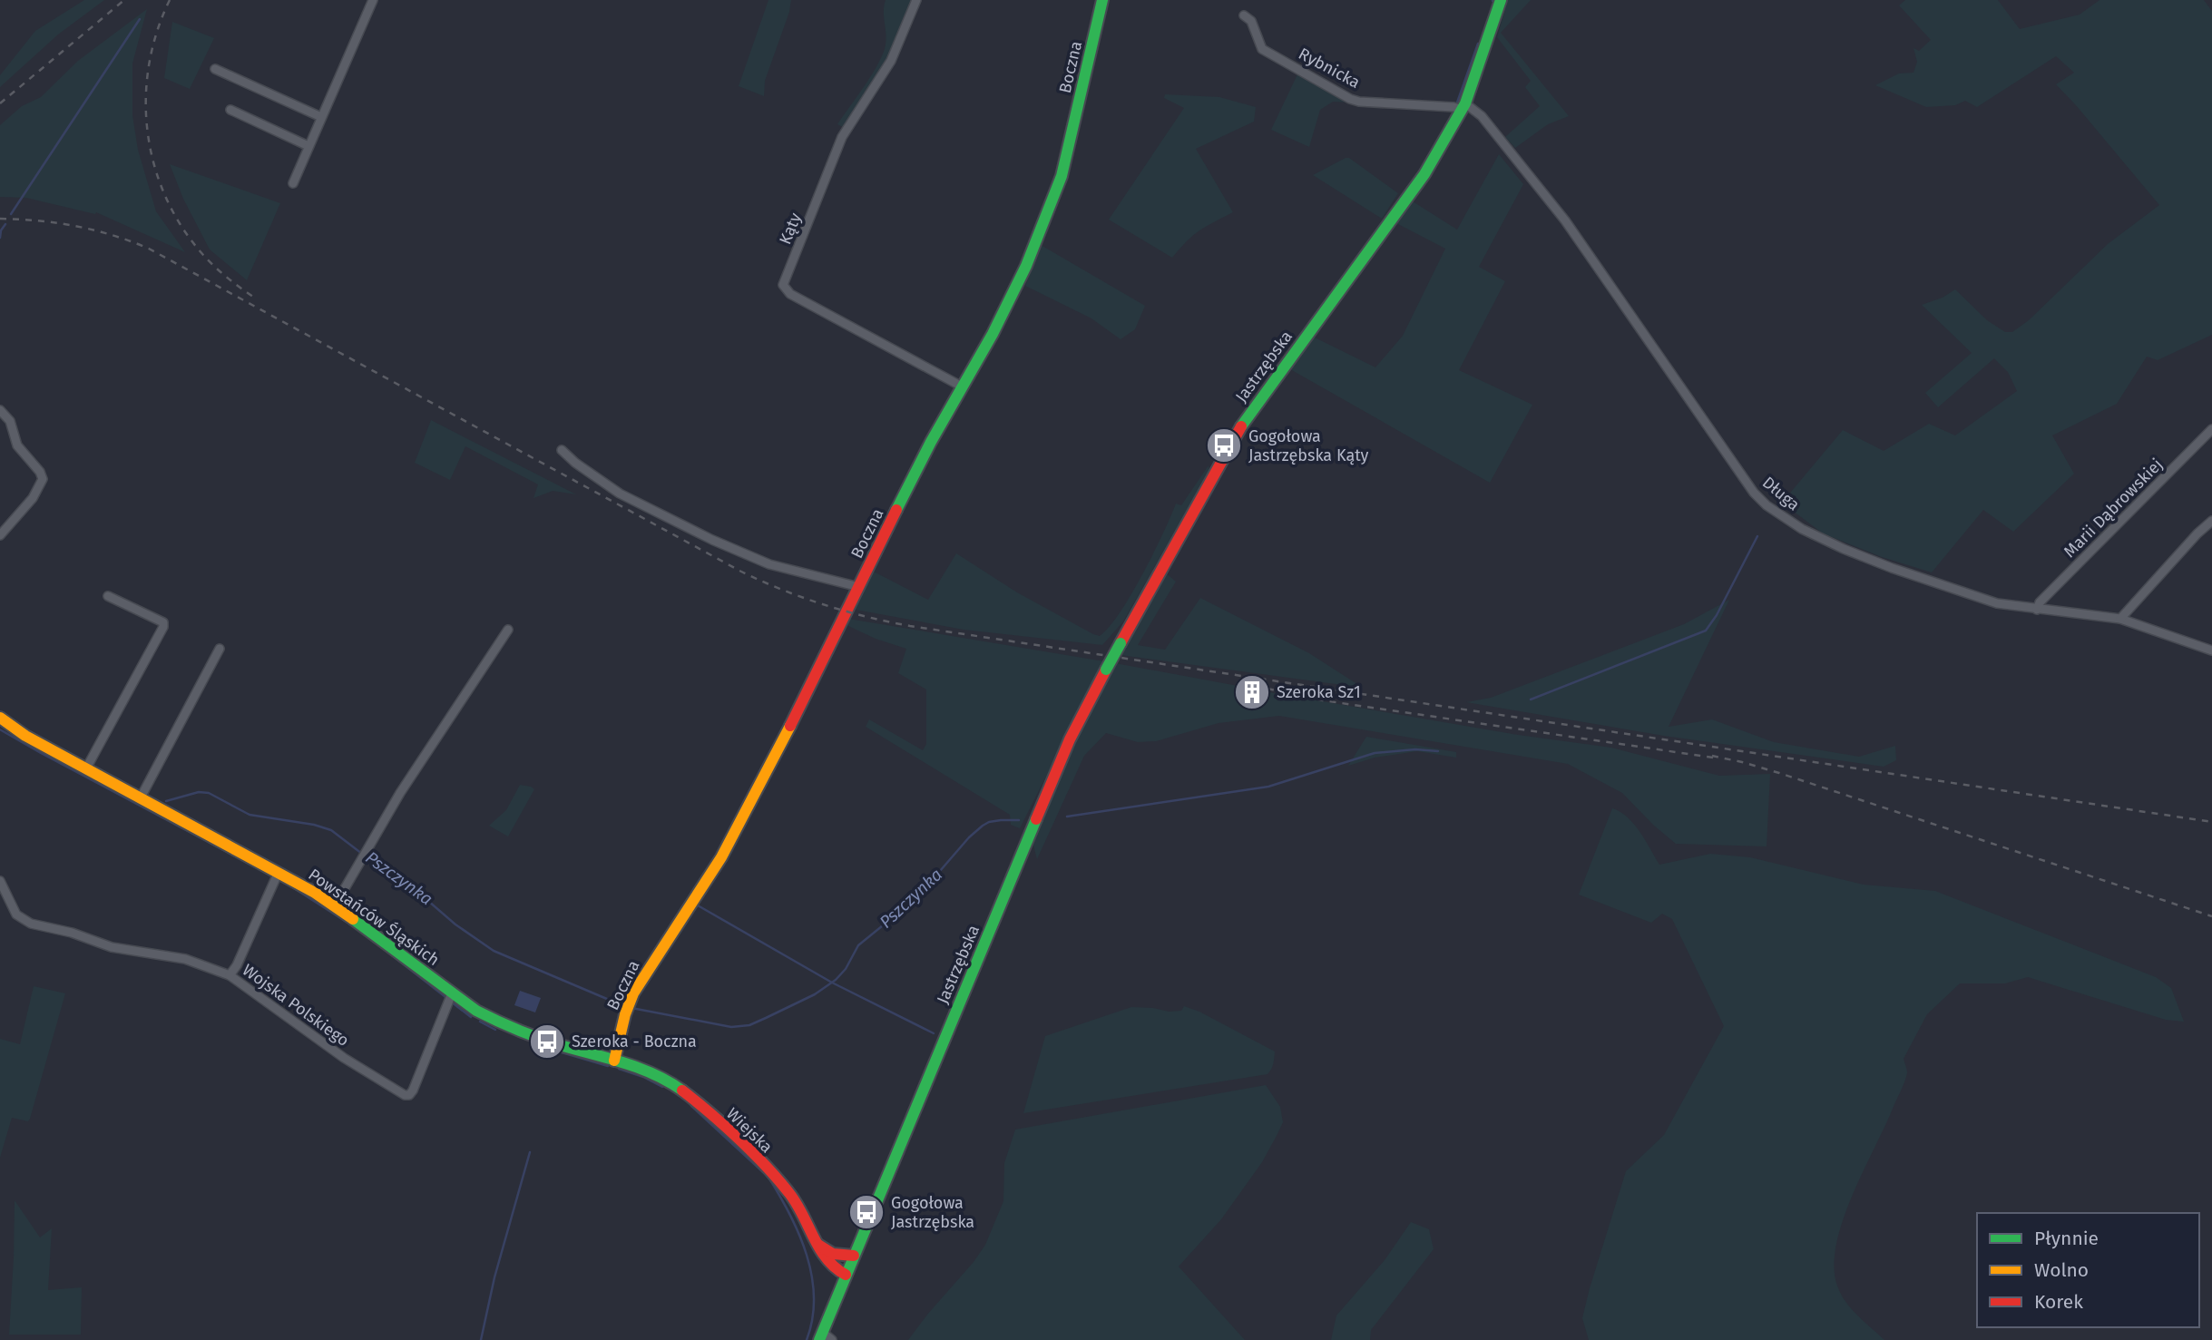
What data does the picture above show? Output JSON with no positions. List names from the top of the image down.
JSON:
{
  "streets": {
    "street": [
      "Boczna",
      "Rybnicka",
      "Kąty",
      "Jastrzębska",
      "Długa",
      "Marii Dąbrowskiej",
      "Powstańców Śląskich",
      "Wojska Polskiego",
      "Wiejska"
    ]
  },
  "crossings": [
    ["Boczna", "Kąty"],
    ["Boczna", "Powstańców Śląskich"],
    ["Boczna", "Wiejska"],
    ["Rybnicka", "Jastrzębska"],
    ["Rybnicka", "Długa"],
    ["Jastrzębska", "Długa"],
    ["Jastrzębska", "Wiejska"],
    ["Długa", "Marii Dąbrowskiej"],
    ["Powstańców Śląskich", "Wojska Polskiego"],
    ["Powstańców Śląskich", "Wiejska"]
  ],
  "water": ["Pszczynka"],
  "places": {
    "bus stop": ["Gogołowa Jastrzębska Kąty", "Szeroka - Boczna", "Gogołowa Jastrzębska"],
    "building": ["Szeroka Sz1"]
  },
  "legend": ["Płynnie", "Wolno", "Korek"]
}
